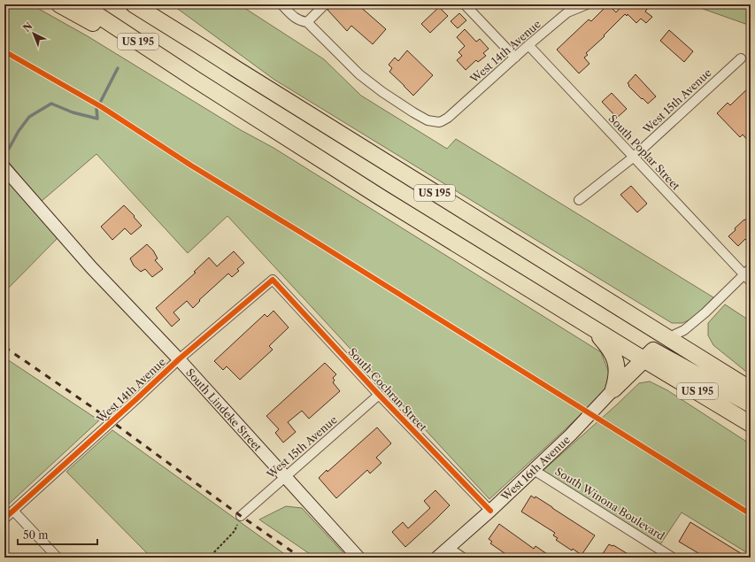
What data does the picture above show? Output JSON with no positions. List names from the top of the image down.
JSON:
{
  "streets": {
    "highway": ["US 195"],
    "street": [
      "West 14th Avenue",
      "West 15th Avenue",
      "South Poplar Street",
      "South Cochran Street",
      "South Lindeke Street",
      "West 16th Avenue",
      "South Winona Boulevard"
    ]
  },
  "crossings": [
    ["West 14th Avenue", "South Poplar Street"],
    ["West 14th Avenue", "South Cochran Street"],
    ["West 14th Avenue", "South Lindeke Street"],
    ["West 15th Avenue", "South Poplar Street"],
    ["West 15th Avenue", "South Cochran Street"],
    ["West 15th Avenue", "South Lindeke Street"],
    ["South Cochran Street", "West 16th Avenue"],
    ["West 16th Avenue", "South Winona Boulevard"]
  ],
  "scale_bar": "50 m",
  "north": "top left"
}
